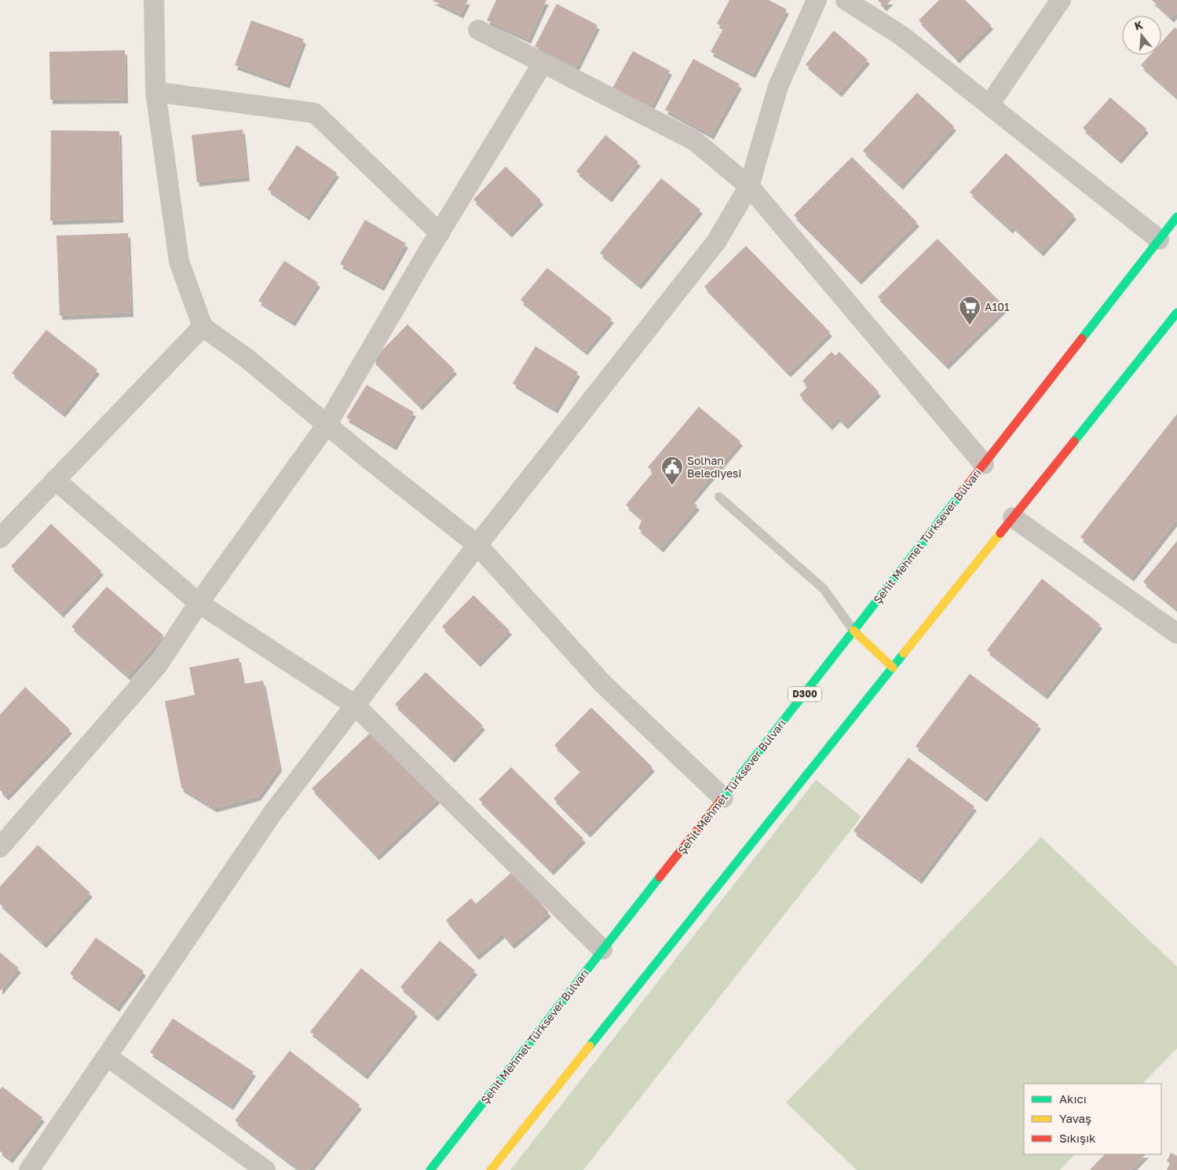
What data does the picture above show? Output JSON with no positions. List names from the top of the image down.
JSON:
{
  "streets": {
    "highway": ["Şehit Mehmet Türksever Bulvarı", "D300"]
  },
  "places": {
    "supermarket": ["A101"],
    "public building": ["Solhan Belediyesi"]
  },
  "legend": ["Akıcı", "Yavaş", "Sıkışık"],
  "north": "top"
}
